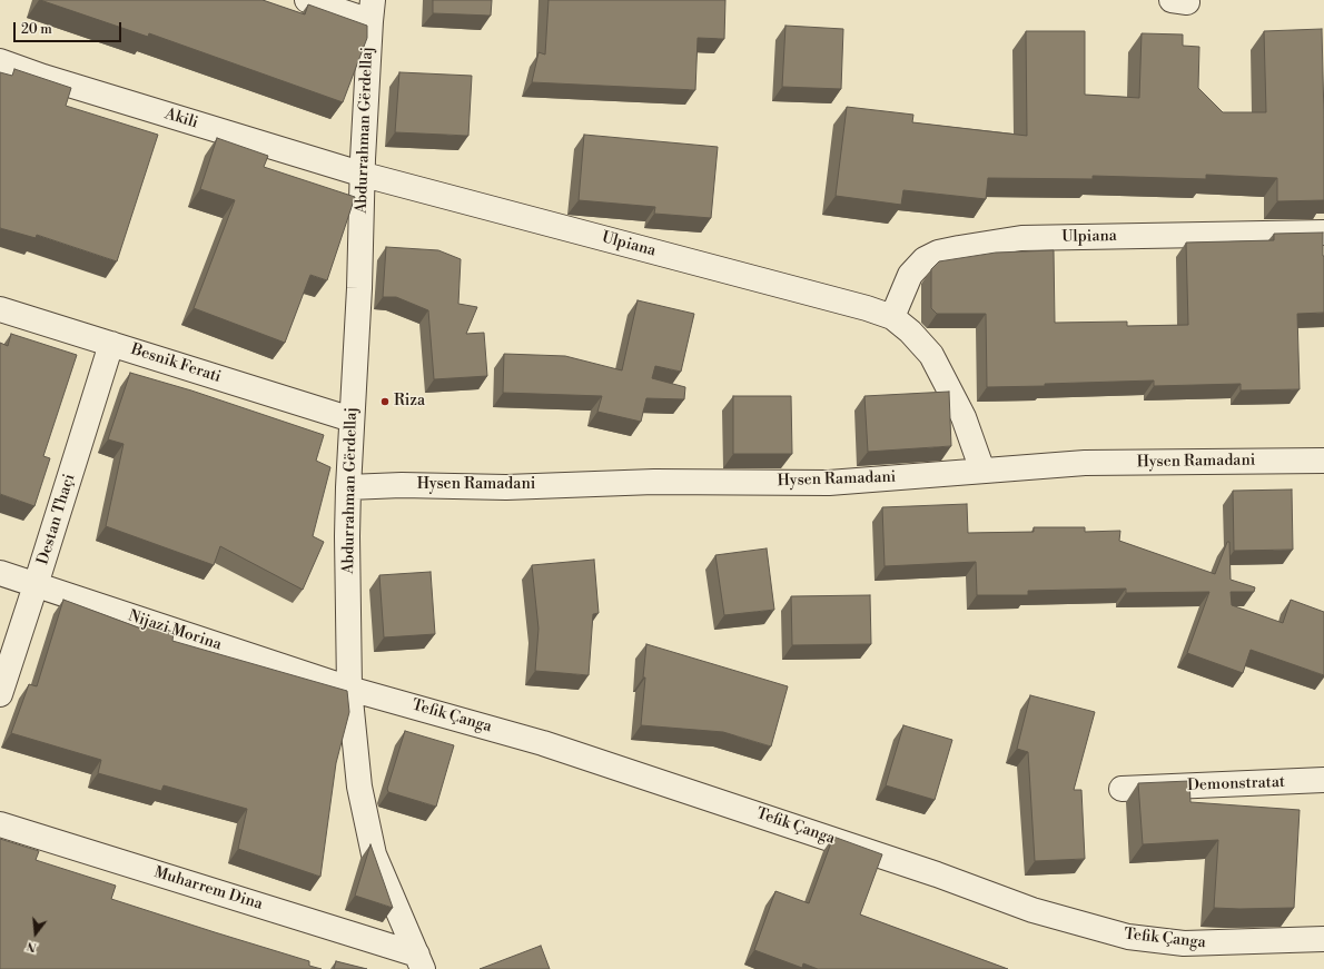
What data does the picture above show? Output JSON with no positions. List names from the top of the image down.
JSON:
{
  "streets": {
    "street": [
      "Akili",
      "Abdurrahman Gërdellaj",
      "Ulpiana",
      "Besnik Ferati",
      "Hysen Ramadani",
      "Destan Thaçi",
      "Nijazi Morina",
      "Tefik Çanga",
      "Demonstratat",
      "Muharrem Dina"
    ]
  },
  "crossings": [
    ["Akili", "Abdurrahman Gërdellaj"],
    ["Akili", "Ulpiana"],
    ["Abdurrahman Gërdellaj", "Ulpiana"],
    ["Abdurrahman Gërdellaj", "Besnik Ferati"],
    ["Abdurrahman Gërdellaj", "Hysen Ramadani"],
    ["Abdurrahman Gërdellaj", "Nijazi Morina"],
    ["Abdurrahman Gërdellaj", "Tefik Çanga"],
    ["Abdurrahman Gërdellaj", "Muharrem Dina"],
    ["Ulpiana", "Hysen Ramadani"],
    ["Besnik Ferati", "Destan Thaçi"],
    ["Destan Thaçi", "Nijazi Morina"],
    ["Nijazi Morina", "Tefik Çanga"]
  ],
  "places": ["Riza"],
  "scale_bar": "20 m",
  "north": "bottom"
}
